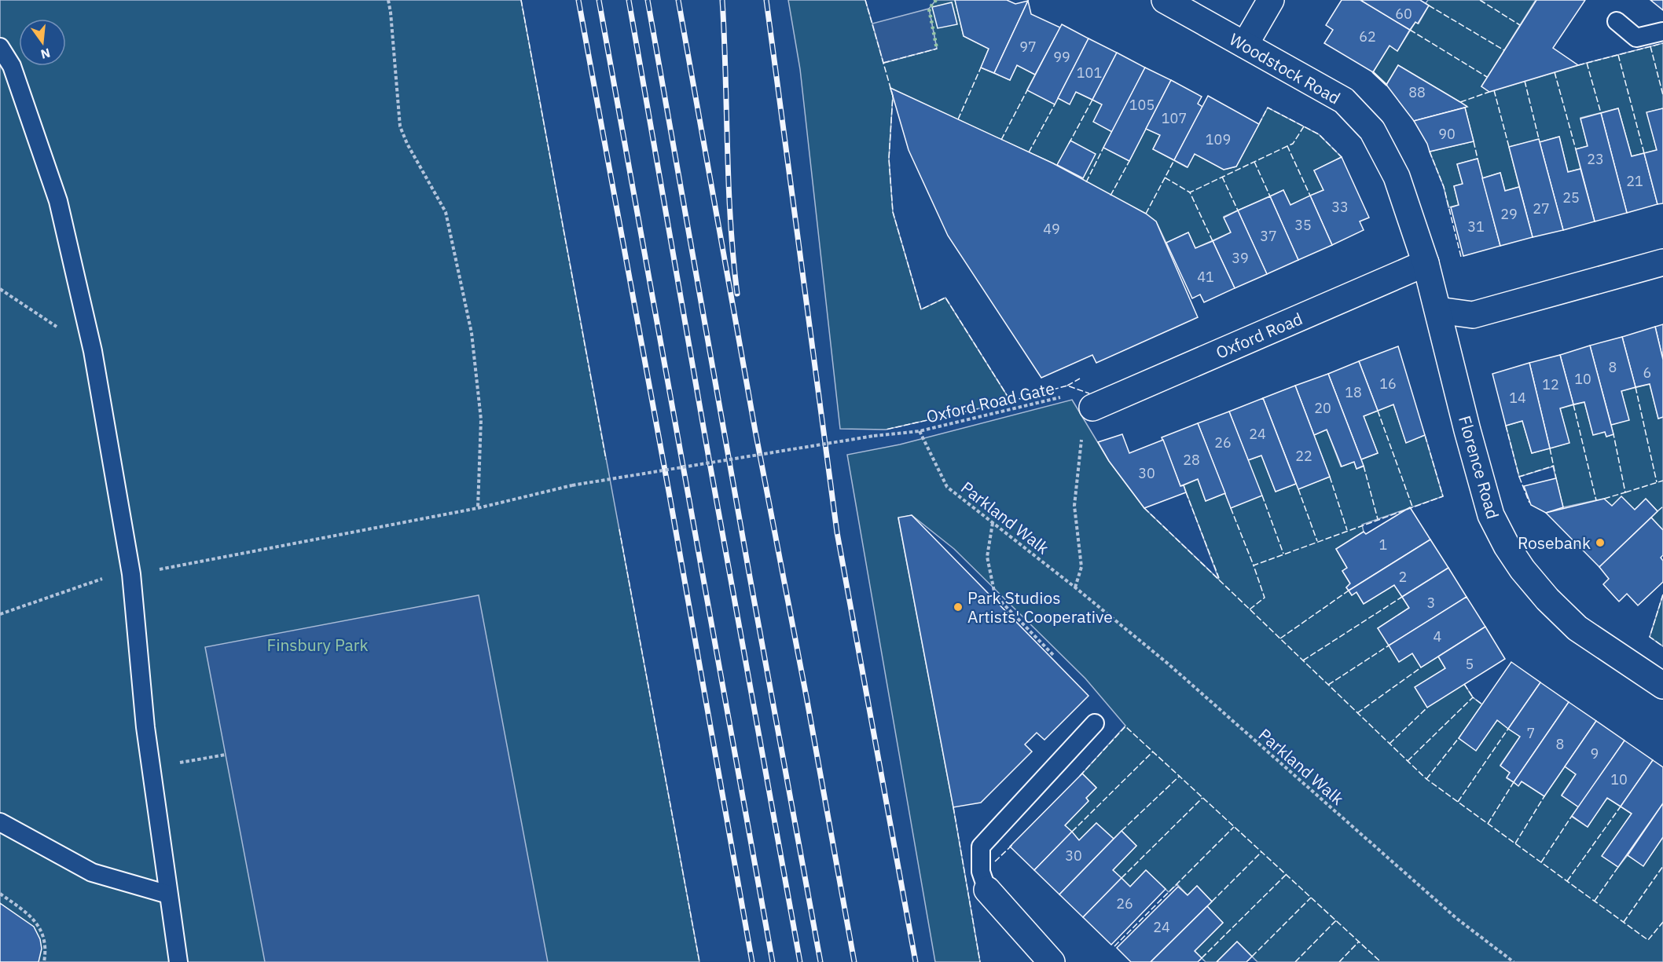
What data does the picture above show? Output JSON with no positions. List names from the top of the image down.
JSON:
{
  "streets": {
    "main road": ["Woodstock Road", "Oxford Road", "Florence Road"],
    "path": ["Oxford Road Gate", "Parkland Walk"]
  },
  "crossings": [
    ["Woodstock Road", "Oxford Road"],
    ["Woodstock Road", "Florence Road"],
    ["Oxford Road", "Oxford Road Gate"],
    ["Oxford Road", "Florence Road"],
    ["Oxford Road Gate", "Parkland Walk"]
  ],
  "parks": ["Finsbury Park"],
  "places": ["Rosebank", "Park Studios Artists' Cooperative"],
  "house_numbers": [
    "60",
    "62",
    "97",
    "99",
    "101",
    "88",
    "105",
    "107",
    "90",
    "109",
    "23",
    "21",
    "25",
    "33",
    "27",
    "29",
    "35",
    "31",
    "49",
    "37",
    "39",
    "41",
    "8",
    "6",
    "10",
    "16",
    "12",
    "18",
    "14",
    "20",
    "24",
    "26",
    "22",
    "28",
    "30",
    "1",
    "2",
    "3",
    "4",
    "5",
    "7",
    "8",
    "9",
    "10",
    "30",
    "26",
    "24"
  ],
  "north": "bottom"
}
